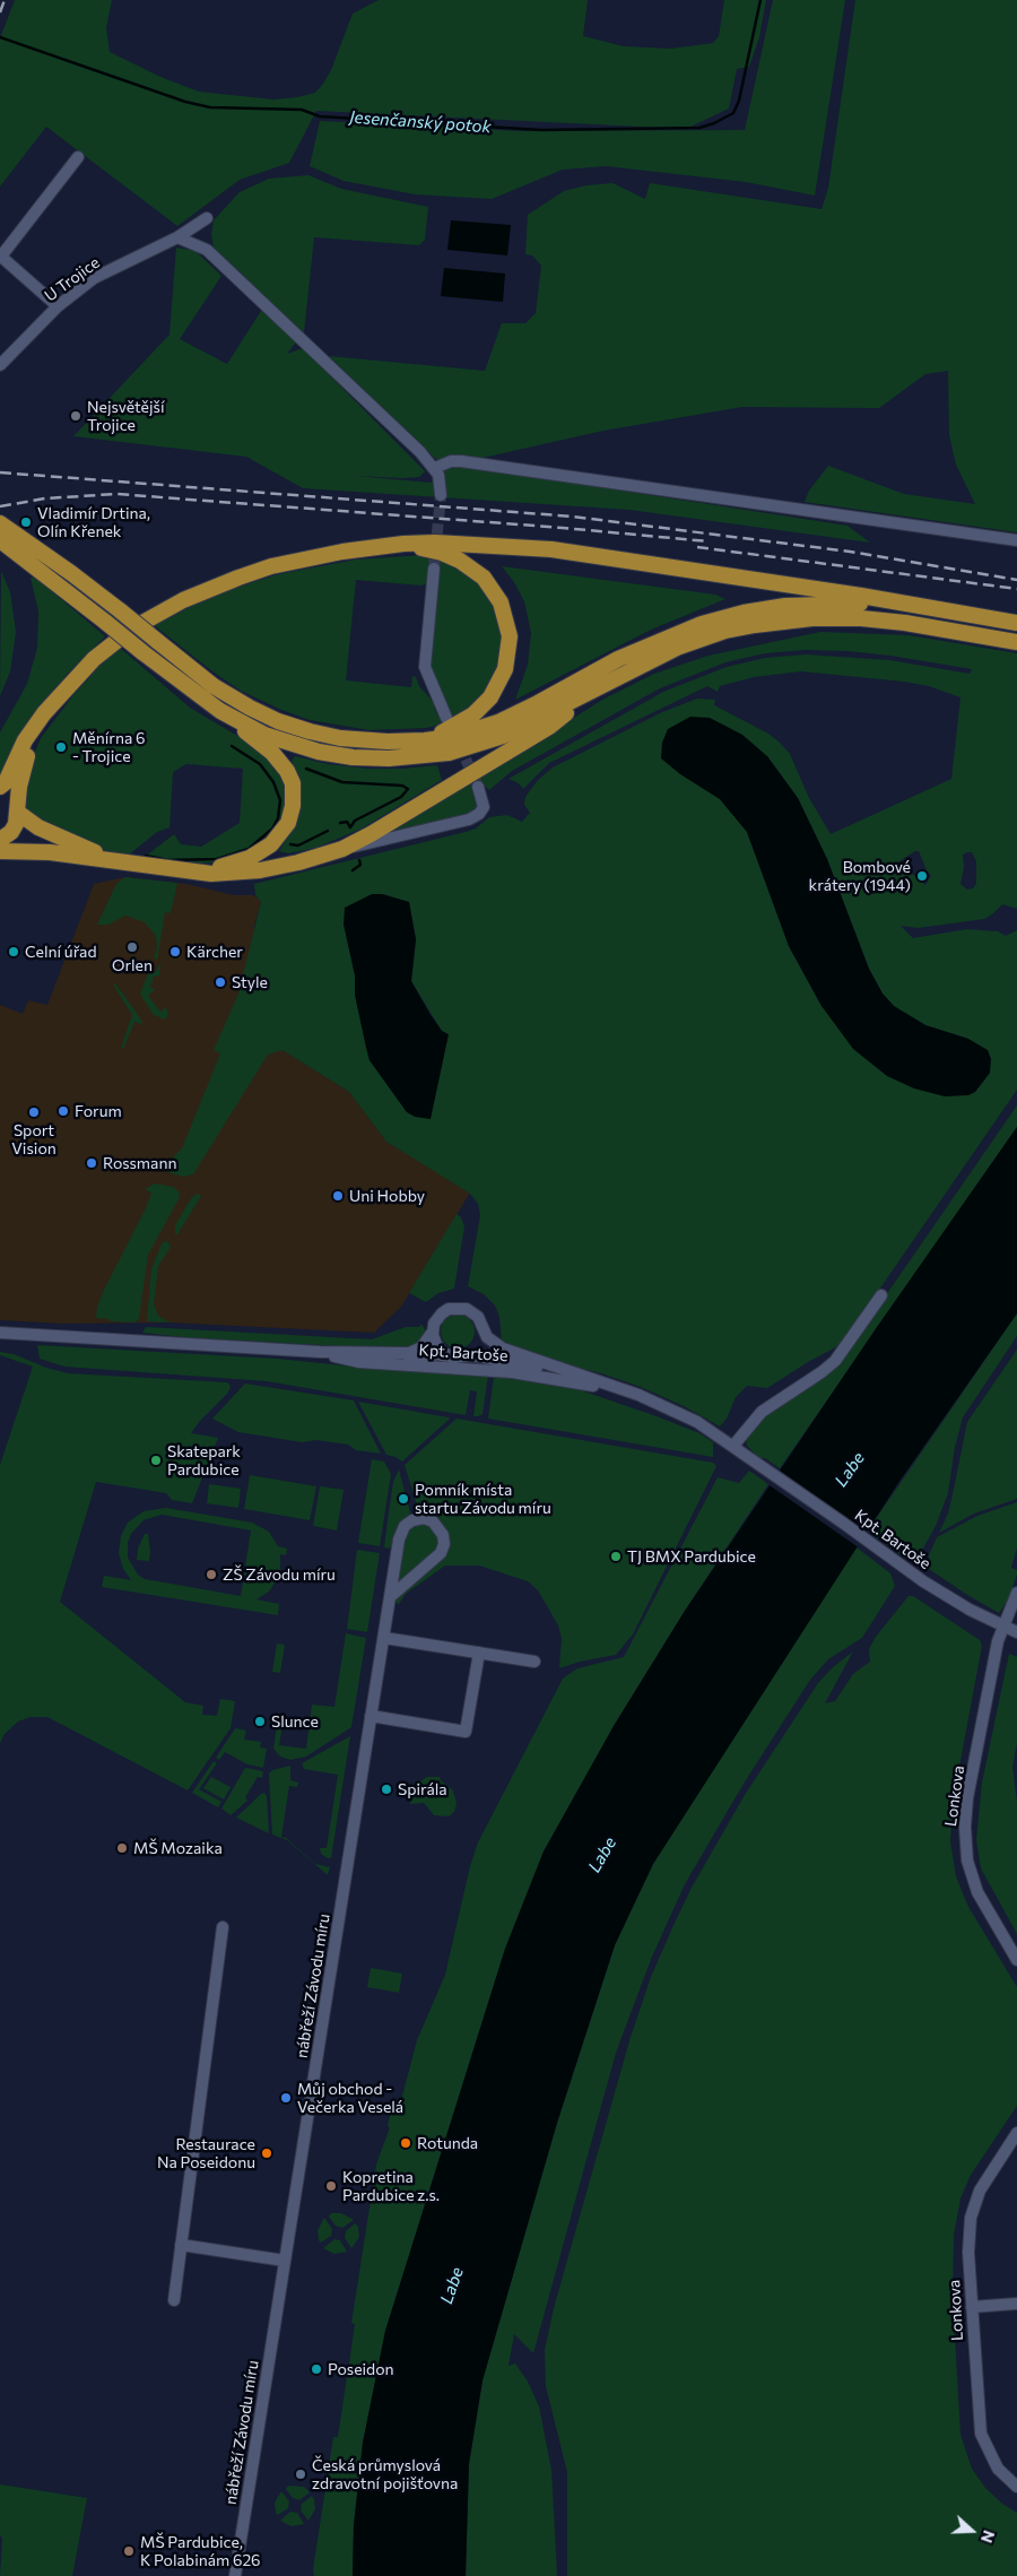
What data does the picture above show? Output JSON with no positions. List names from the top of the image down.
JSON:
{
  "streets": {
    "street": [
      "U Trojice",
      "Kpt. Bartoše",
      "Lonkova",
      "nábřeží Závodu míru"
    ]
  },
  "crossings": [
    ["Kpt. Bartoše", "Lonkova"]
  ],
  "water": ["Jesenčanský potok", "Labe"],
  "places": [
    "Nejsvětější Trojice",
    "Vladimír Drtina, Olín Křenek",
    "Měnírna 6 - Trojice",
    "Bombové krátery (1944)",
    "Orlen",
    "Celní úřad",
    "Kärcher",
    "Style",
    "Forum",
    "Sport Vision",
    "Rossmann",
    "Uni Hobby",
    "Skatepark Pardubice",
    "Pomník místa startu Závodu míru",
    "TJ BMX Pardubice",
    "ZŠ Závodu míru",
    "Slunce",
    "Spirála",
    "MŠ Mozaika",
    "Můj obchod - Večerka Veselá",
    "Rotunda",
    "Restaurace Na Poseidonu",
    "Kopretina Pardubice z.s.",
    "Poseidon",
    "Česká průmyslová zdravotní pojišťovna",
    "MŠ Pardubice, K Polabinám 626"
  ],
  "north": "right"
}
